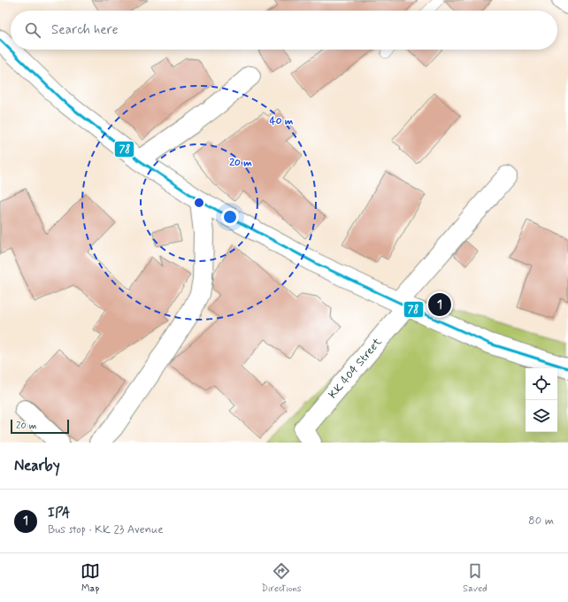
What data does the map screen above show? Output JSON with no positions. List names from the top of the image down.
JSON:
{
  "streets": {
    "street": ["KK 404 Street"]
  },
  "lines": ["transit line 78"],
  "scale_bar": "20 m",
  "page": {
    "search": "Search here",
    "pins": "1",
    "scale": "20 m",
    "heading": "Nearby",
    "list": [
      {
        "mark": "1",
        "name": "IPA",
        "note": "Bus stop · KK 23 Avenue",
        "value": "80 m"
      }
    ],
    "nav": ["Map", "Directions", "Saved"]
  },
  "rings": ["40 m", "20 m"]
}
